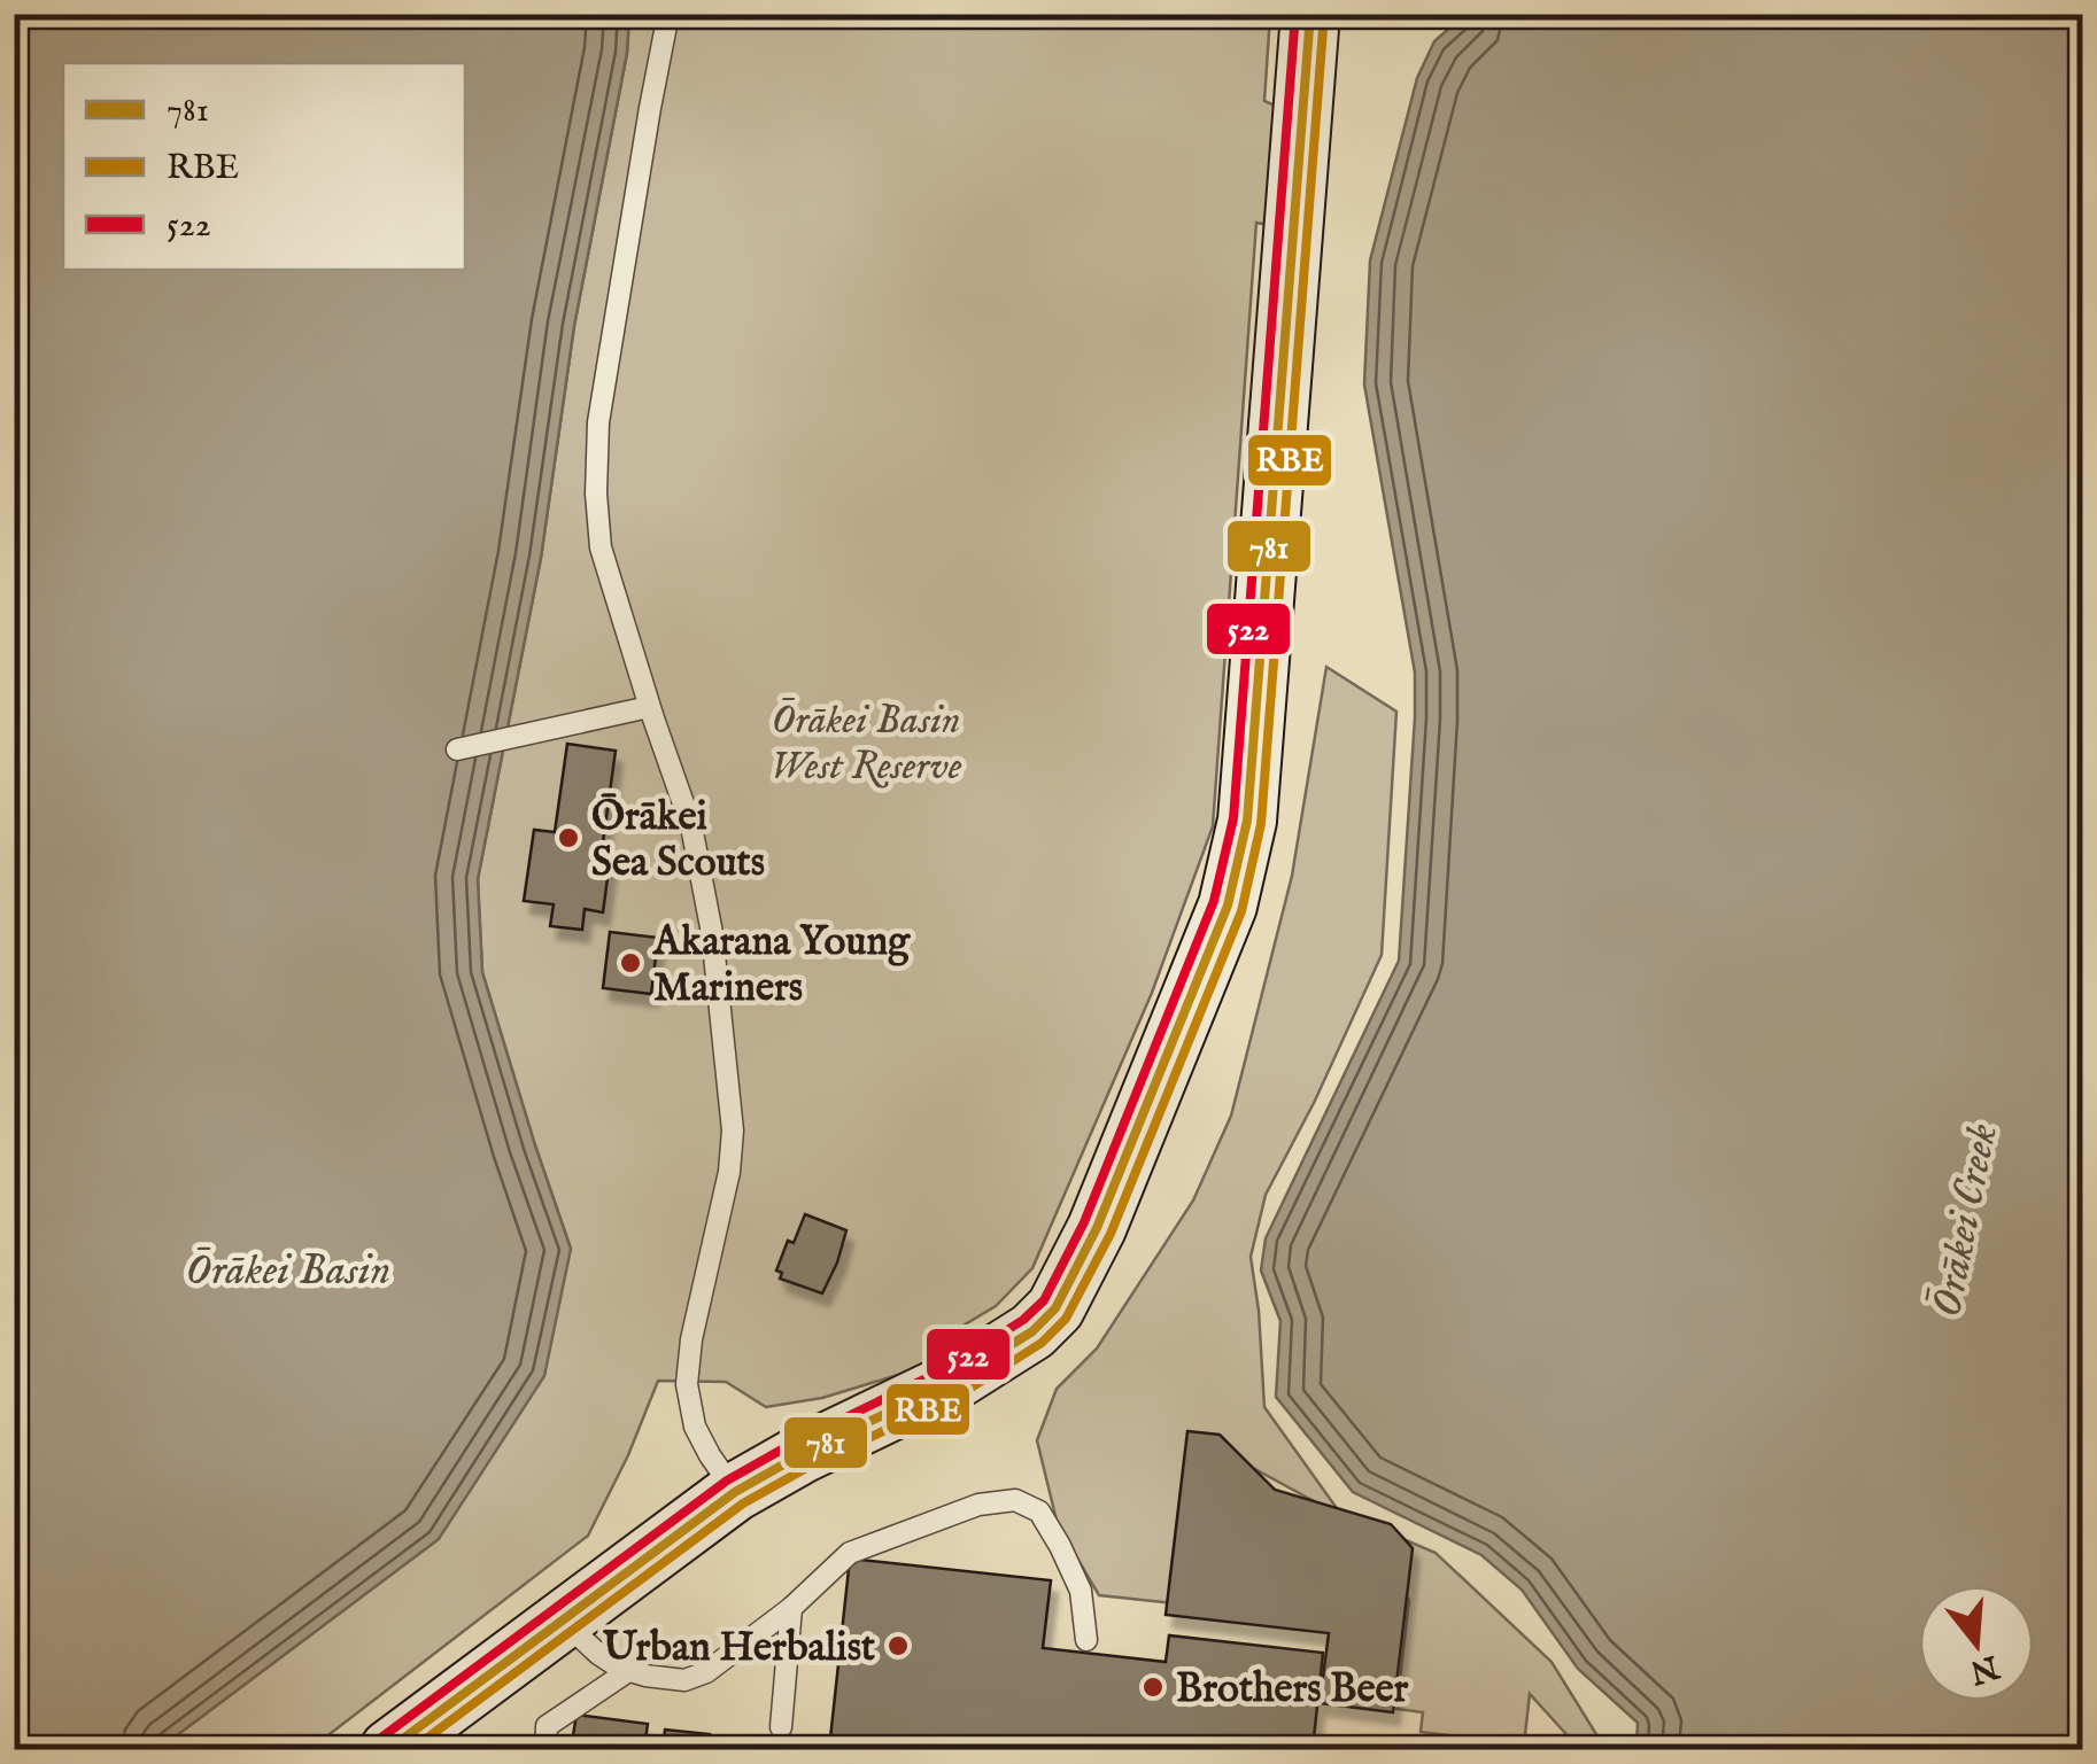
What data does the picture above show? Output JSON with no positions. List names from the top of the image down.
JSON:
{
  "water": ["Ōrākei Creek", "Ōrākei Basin"],
  "parks": ["Ōrākei Basin West Reserve"],
  "places": [
    "Ōrākei Sea Scouts",
    "Akarana Young Mariners",
    "Urban Herbalist",
    "Brothers Beer"
  ],
  "lines": ["transit line 781", "transit line 522", "transit line RBE"],
  "legend": ["781", "RBE", "522"],
  "north": "bottom"
}
